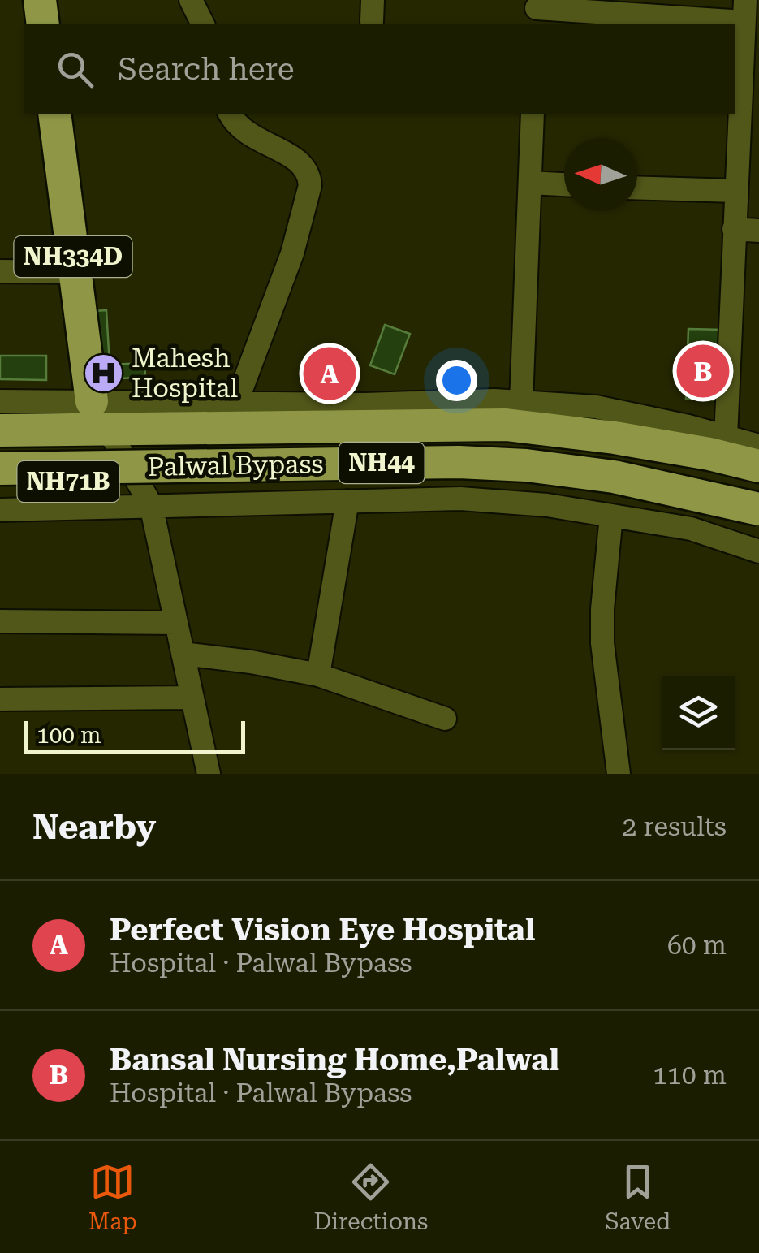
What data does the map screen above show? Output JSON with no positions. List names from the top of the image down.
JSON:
{
  "streets": {
    "highway": [
      "NH334D",
      "NH44",
      "Palwal Bypass",
      "NH71B"
    ]
  },
  "crossings": [
    ["NH334D", "NH71B"]
  ],
  "places": {
    "hospital": ["Mahesh Hospital"]
  },
  "scale_bar": "100 m",
  "north": "left",
  "page": {
    "search": "Search here",
    "pins": ["B", "A"],
    "scale": "100 m",
    "heading": ["Nearby", "2 results"],
    "list": [
      {
        "mark": "A",
        "name": "Perfect Vision Eye Hospital",
        "note": "Hospital · Palwal Bypass",
        "value": "60 m"
      },
      {
        "mark": "B",
        "name": "Bansal Nursing Home,Palwal",
        "note": "Hospital · Palwal Bypass",
        "value": "110 m"
      }
    ],
    "nav": ["Map", "Directions", "Saved"]
  }
}
